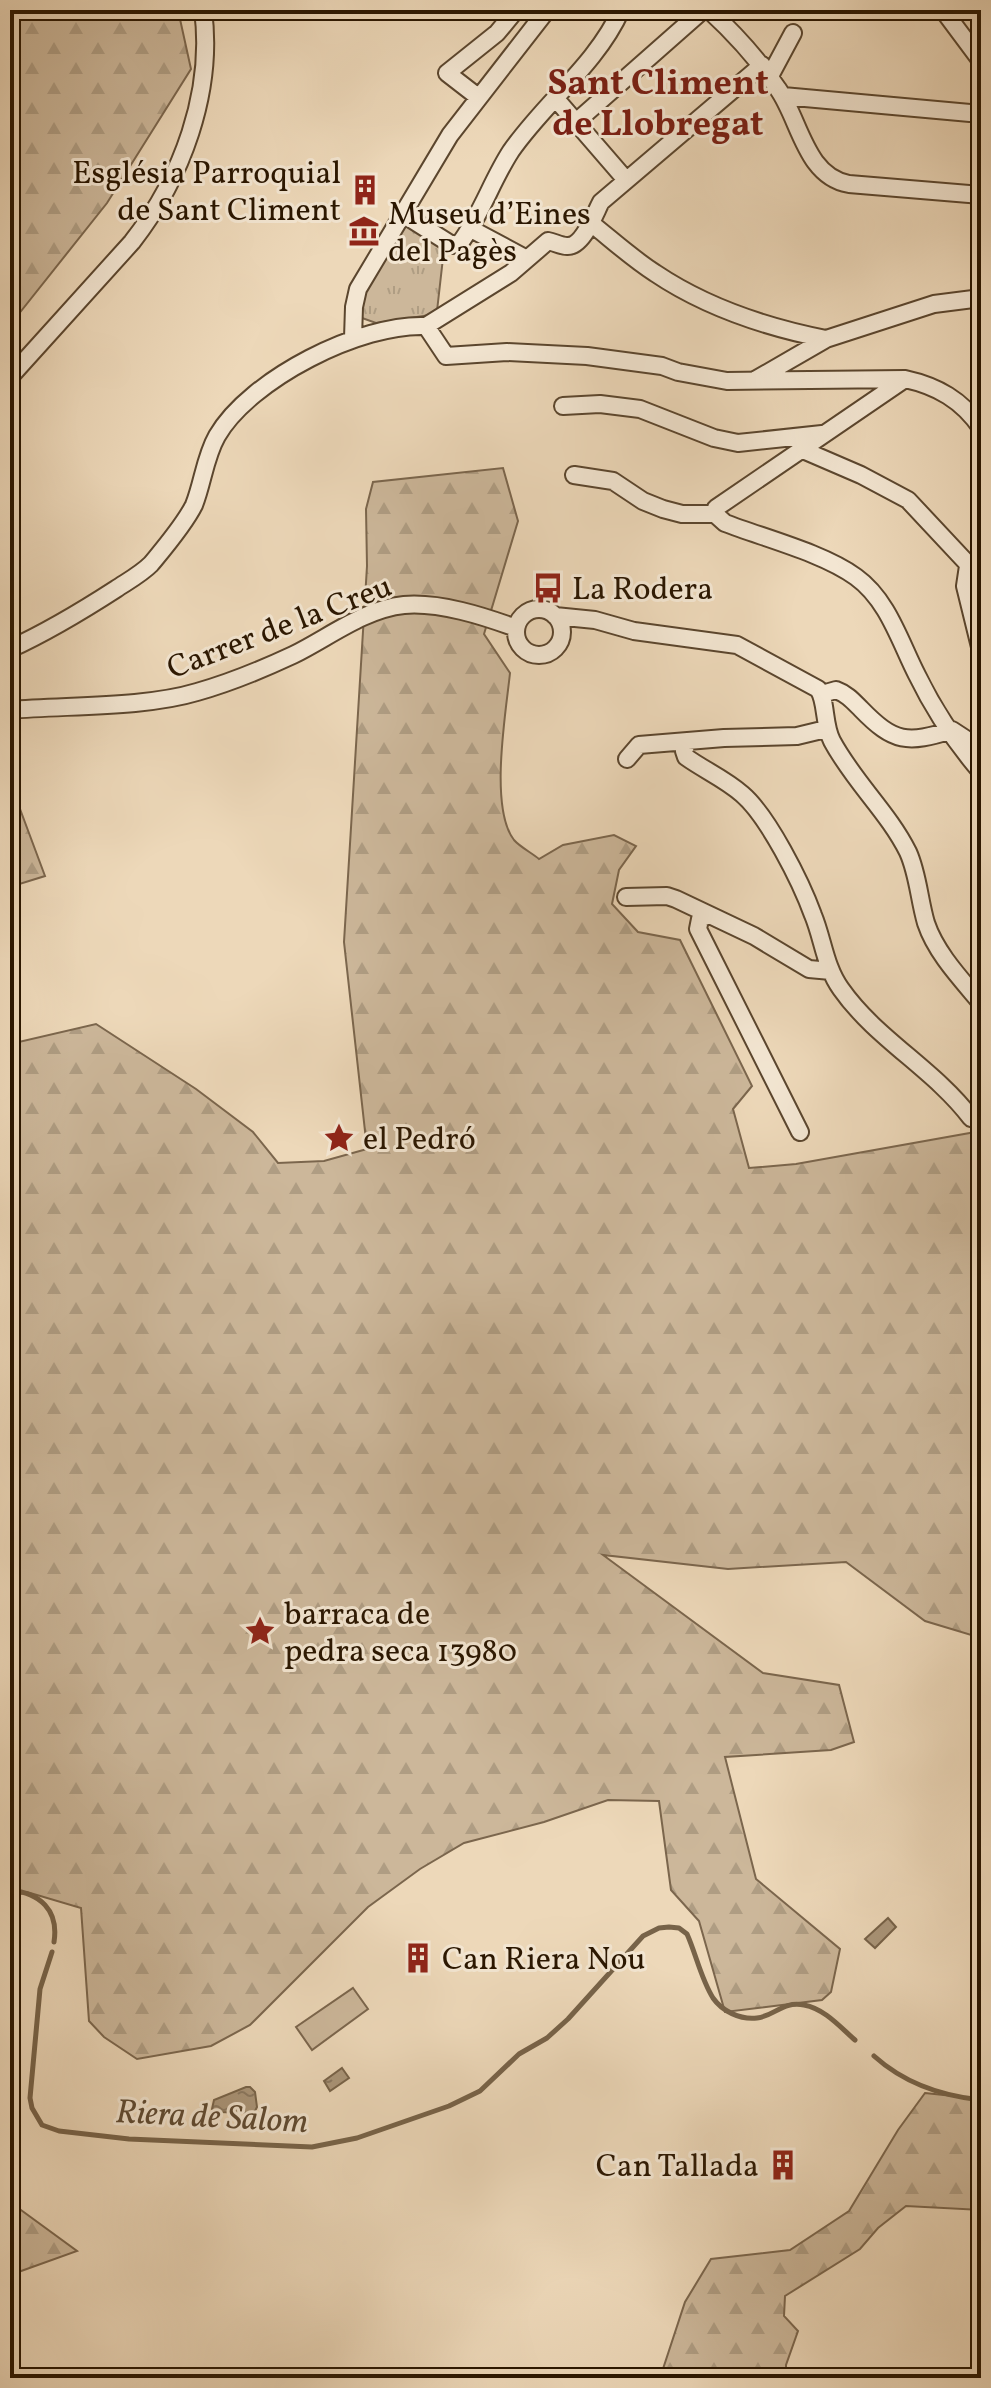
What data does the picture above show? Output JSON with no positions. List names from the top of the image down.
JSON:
{
  "streets": {
    "street": ["Carrer de la Creu"]
  },
  "districts": ["Sant Climent de Llobregat"],
  "water": ["Riera de Salom"],
  "places": {
    "building": ["Església Parroquial de Sant Climent", "Can Riera Nou", "Can Tallada"],
    "museum": ["Museu d’Eines del Pagès"],
    "bus stop": ["La Rodera"],
    "place": ["el Pedró", "barraca de pedra seca 13980"]
  }
}
